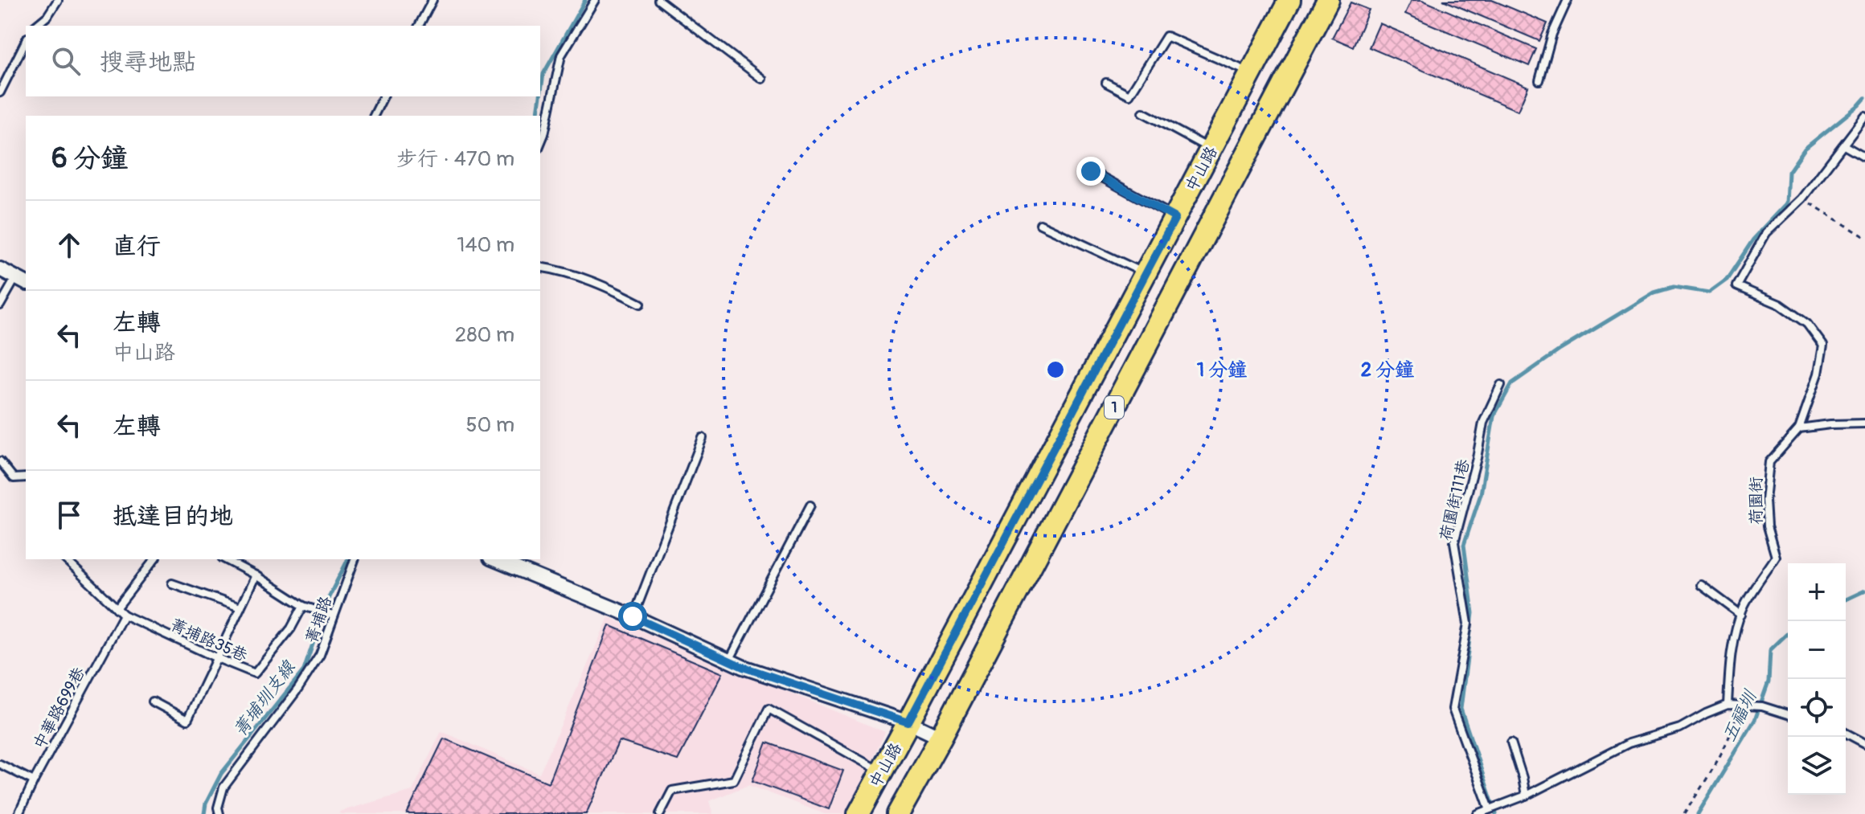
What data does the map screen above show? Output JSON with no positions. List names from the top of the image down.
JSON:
{
  "streets": {
    "main road": ["中山路", "1"],
    "lane": [
      "荷園街111巷",
      "荷園街",
      "菁埔路",
      "菁埔路35巷",
      "中華路699巷"
    ]
  },
  "crossings": [
    ["菁埔路35巷", "中華路699巷"]
  ],
  "water": ["菁埔圳支線", "五福圳"],
  "page": {
    "search": "搜尋地點",
    "heading": ["6 分鐘", "步行 · 470 m"],
    "list": [
      ["直行", "140 m"],
      ["左轉", "中山路", "280 m"],
      ["左轉", "50 m"],
      "抵達目的地"
    ],
    "map_buttons": ["+", "−"]
  },
  "rings": ["1 分鐘", "2 分鐘"]
}
